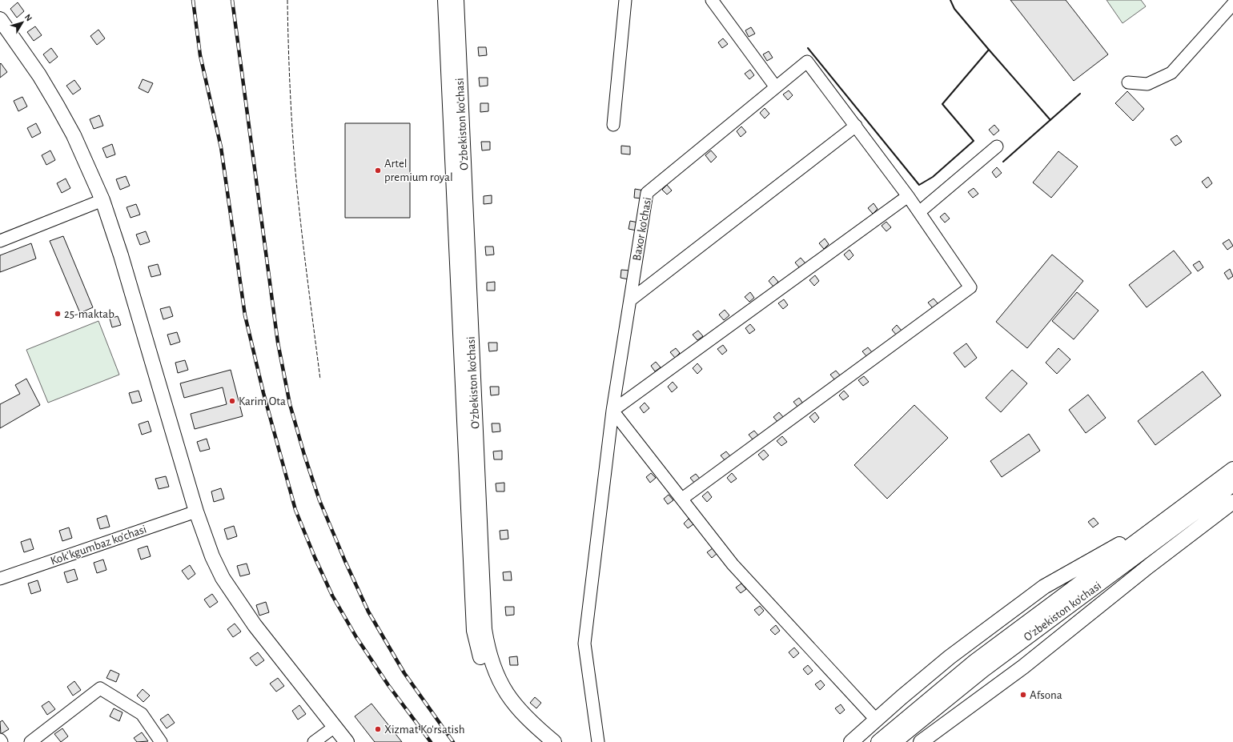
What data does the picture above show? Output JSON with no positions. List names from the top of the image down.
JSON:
{
  "streets": {
    "main road": ["O'zbekiston ko'chasi"],
    "street": ["Baxor ko'chasi", "Kok'kgumbaz ko'chasi"]
  },
  "places": [
    "Artel premium royal",
    "25-maktab",
    "Karim Ota",
    "Afsona",
    "Xizmat Ko'rsatish"
  ],
  "north": "top right"
}
